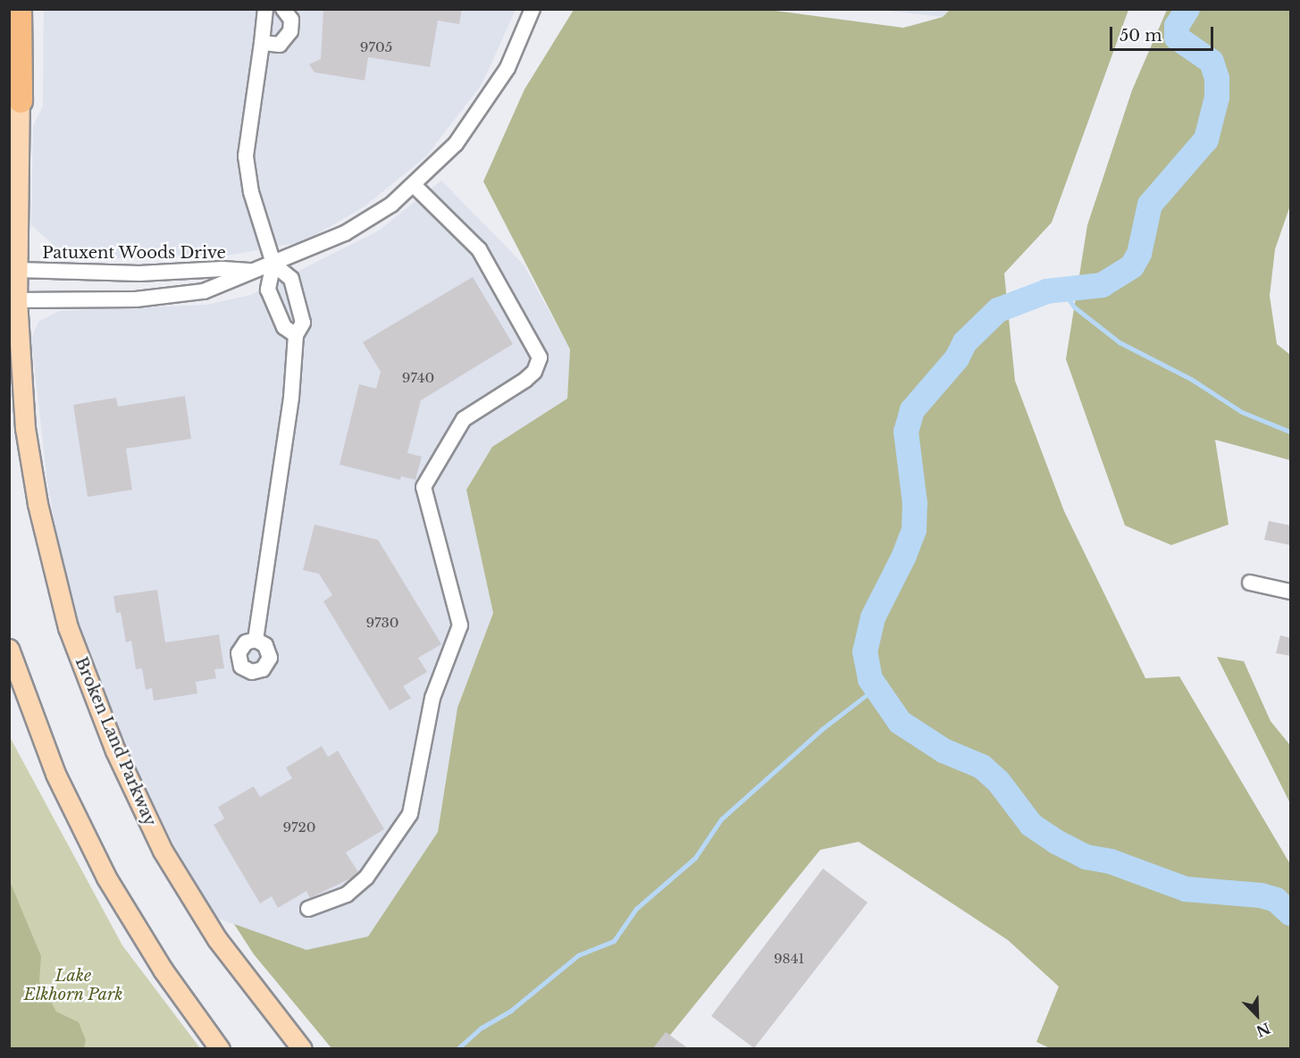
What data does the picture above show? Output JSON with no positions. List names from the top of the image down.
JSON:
{
  "streets": {
    "main road": ["Broken Land Parkway"],
    "street": ["Patuxent Woods Drive"]
  },
  "crossings": [
    ["Patuxent Woods Drive", "Broken Land Parkway"]
  ],
  "parks": ["Lake Elkhorn Park"],
  "house_numbers": [
    "9705",
    "9740",
    "9730",
    "9720",
    "9841"
  ],
  "scale_bar": "50 m",
  "north": "bottom right"
}
